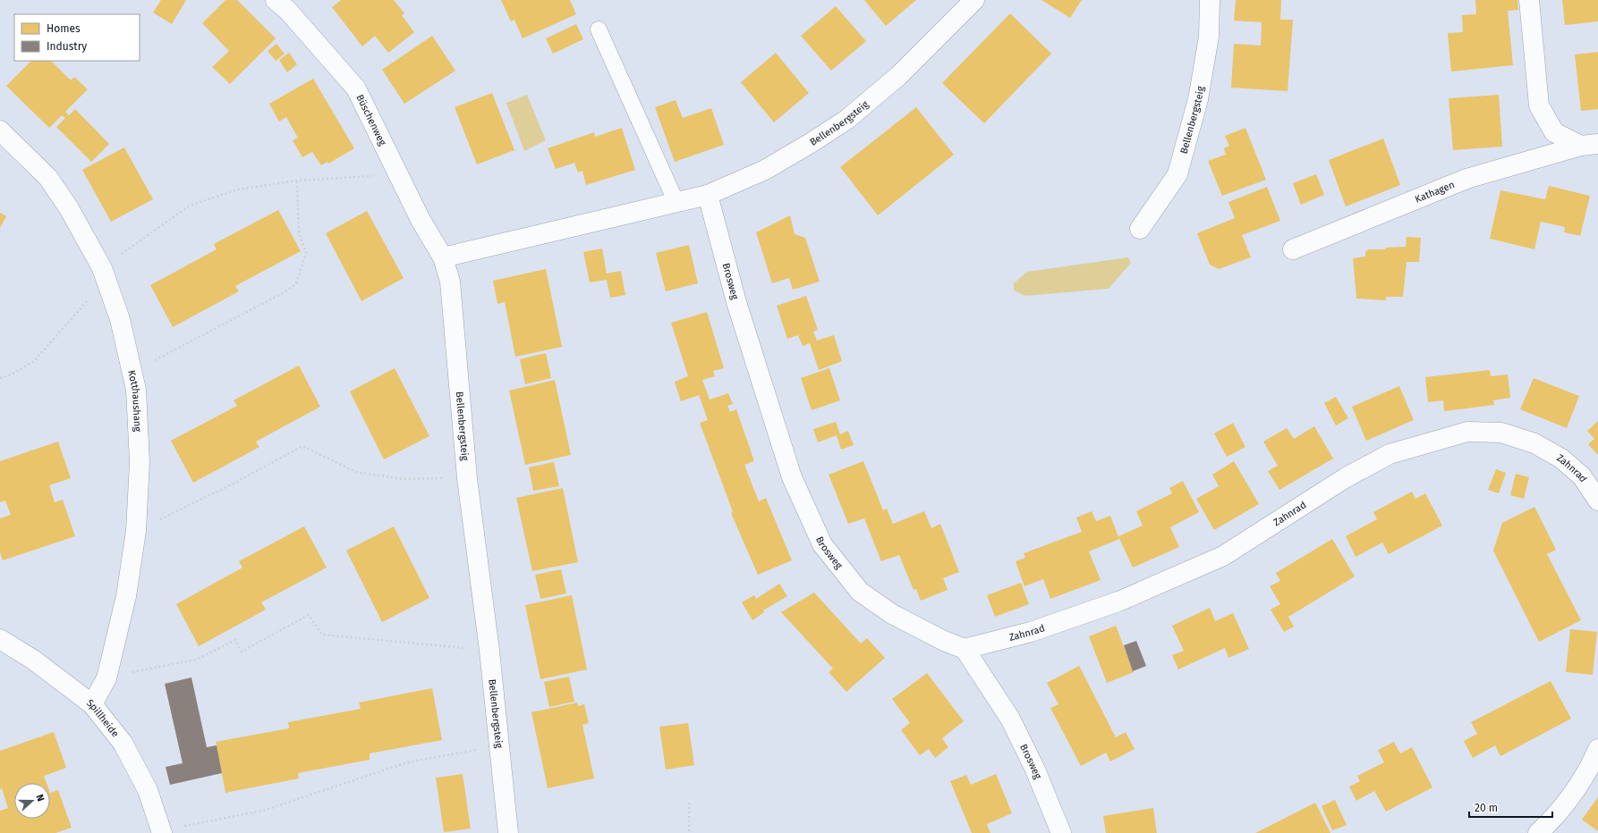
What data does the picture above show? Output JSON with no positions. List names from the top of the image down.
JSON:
{
  "streets": {
    "street": [
      "Büschenweg",
      "Bellenbergsteig",
      "Kathagen",
      "Brosweg",
      "Kotthaushang",
      "Zahnrad",
      "Spillheide"
    ]
  },
  "crossings": [
    ["Büschenweg", "Bellenbergsteig"],
    ["Bellenbergsteig", "Brosweg"],
    ["Brosweg", "Zahnrad"],
    ["Kotthaushang", "Spillheide"]
  ],
  "legend": ["Homes", "Industry"],
  "scale_bar": "20 m",
  "north": "right"
}
